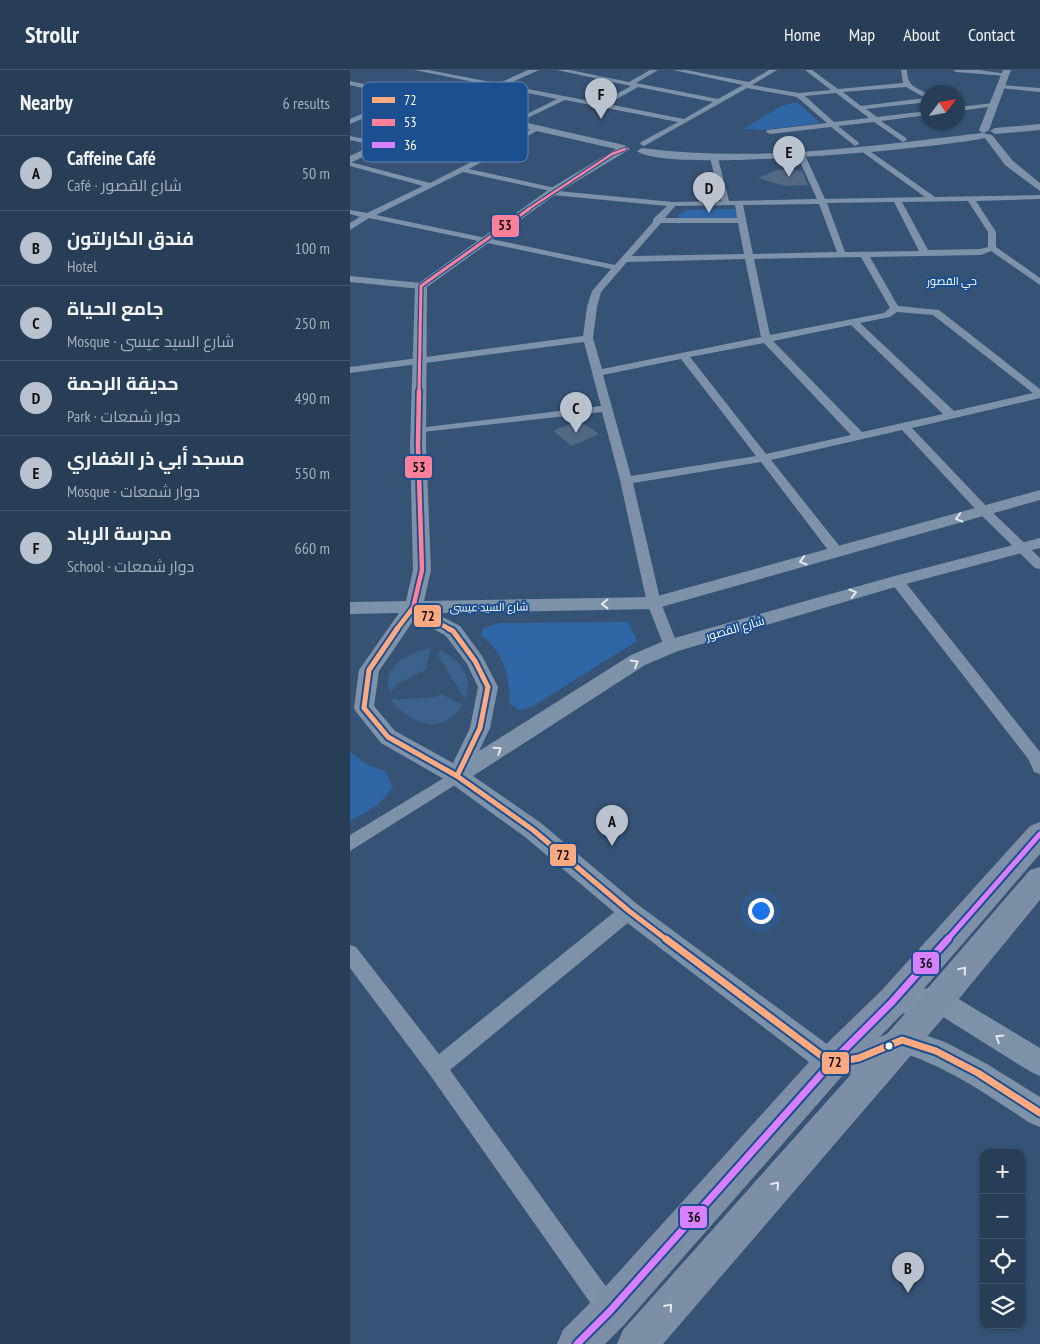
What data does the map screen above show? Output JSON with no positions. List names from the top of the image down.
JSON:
{
  "streets": {
    "street": ["شارع السيد عيسى", "شارع القصور"]
  },
  "crossings": [
    ["شارع السيد عيسى", "شارع القصور"]
  ],
  "one_way": ["شارع السيد عيسى"],
  "districts": ["حي القصور"],
  "lines": ["transit line 53", "transit line 72", "transit line 36"],
  "legend": ["72", "53", "36"],
  "north": "top right",
  "page": {
    "header": "Strollr",
    "nav": [
      "Home",
      "Map",
      "About",
      "Contact"
    ],
    "heading": ["Nearby", "6 results"],
    "pins": [
      "F",
      "E",
      "D",
      "C",
      "A",
      "B"
    ],
    "list": [
      {
        "mark": "A",
        "name": "Caffeine Café",
        "note": "Café · شارع القصور",
        "value": "50 m"
      },
      {
        "mark": "B",
        "name": "فندق الكارلتون",
        "note": "Hotel",
        "value": "100 m"
      },
      {
        "mark": "C",
        "name": "جامع الحياة",
        "note": "Mosque · شارع السيد عيسى",
        "value": "250 m"
      },
      {
        "mark": "D",
        "name": "حديقة الرحمة",
        "note": "Park · دوار شمعات",
        "value": "490 m"
      },
      {
        "mark": "E",
        "name": "مسجد أبي ذر الغفاري",
        "note": "Mosque · دوار شمعات",
        "value": "550 m"
      },
      {
        "mark": "F",
        "name": "مدرسة الرياد",
        "note": "School · دوار شمعات",
        "value": "660 m"
      }
    ],
    "map_buttons": ["+", "−"]
  }
}
